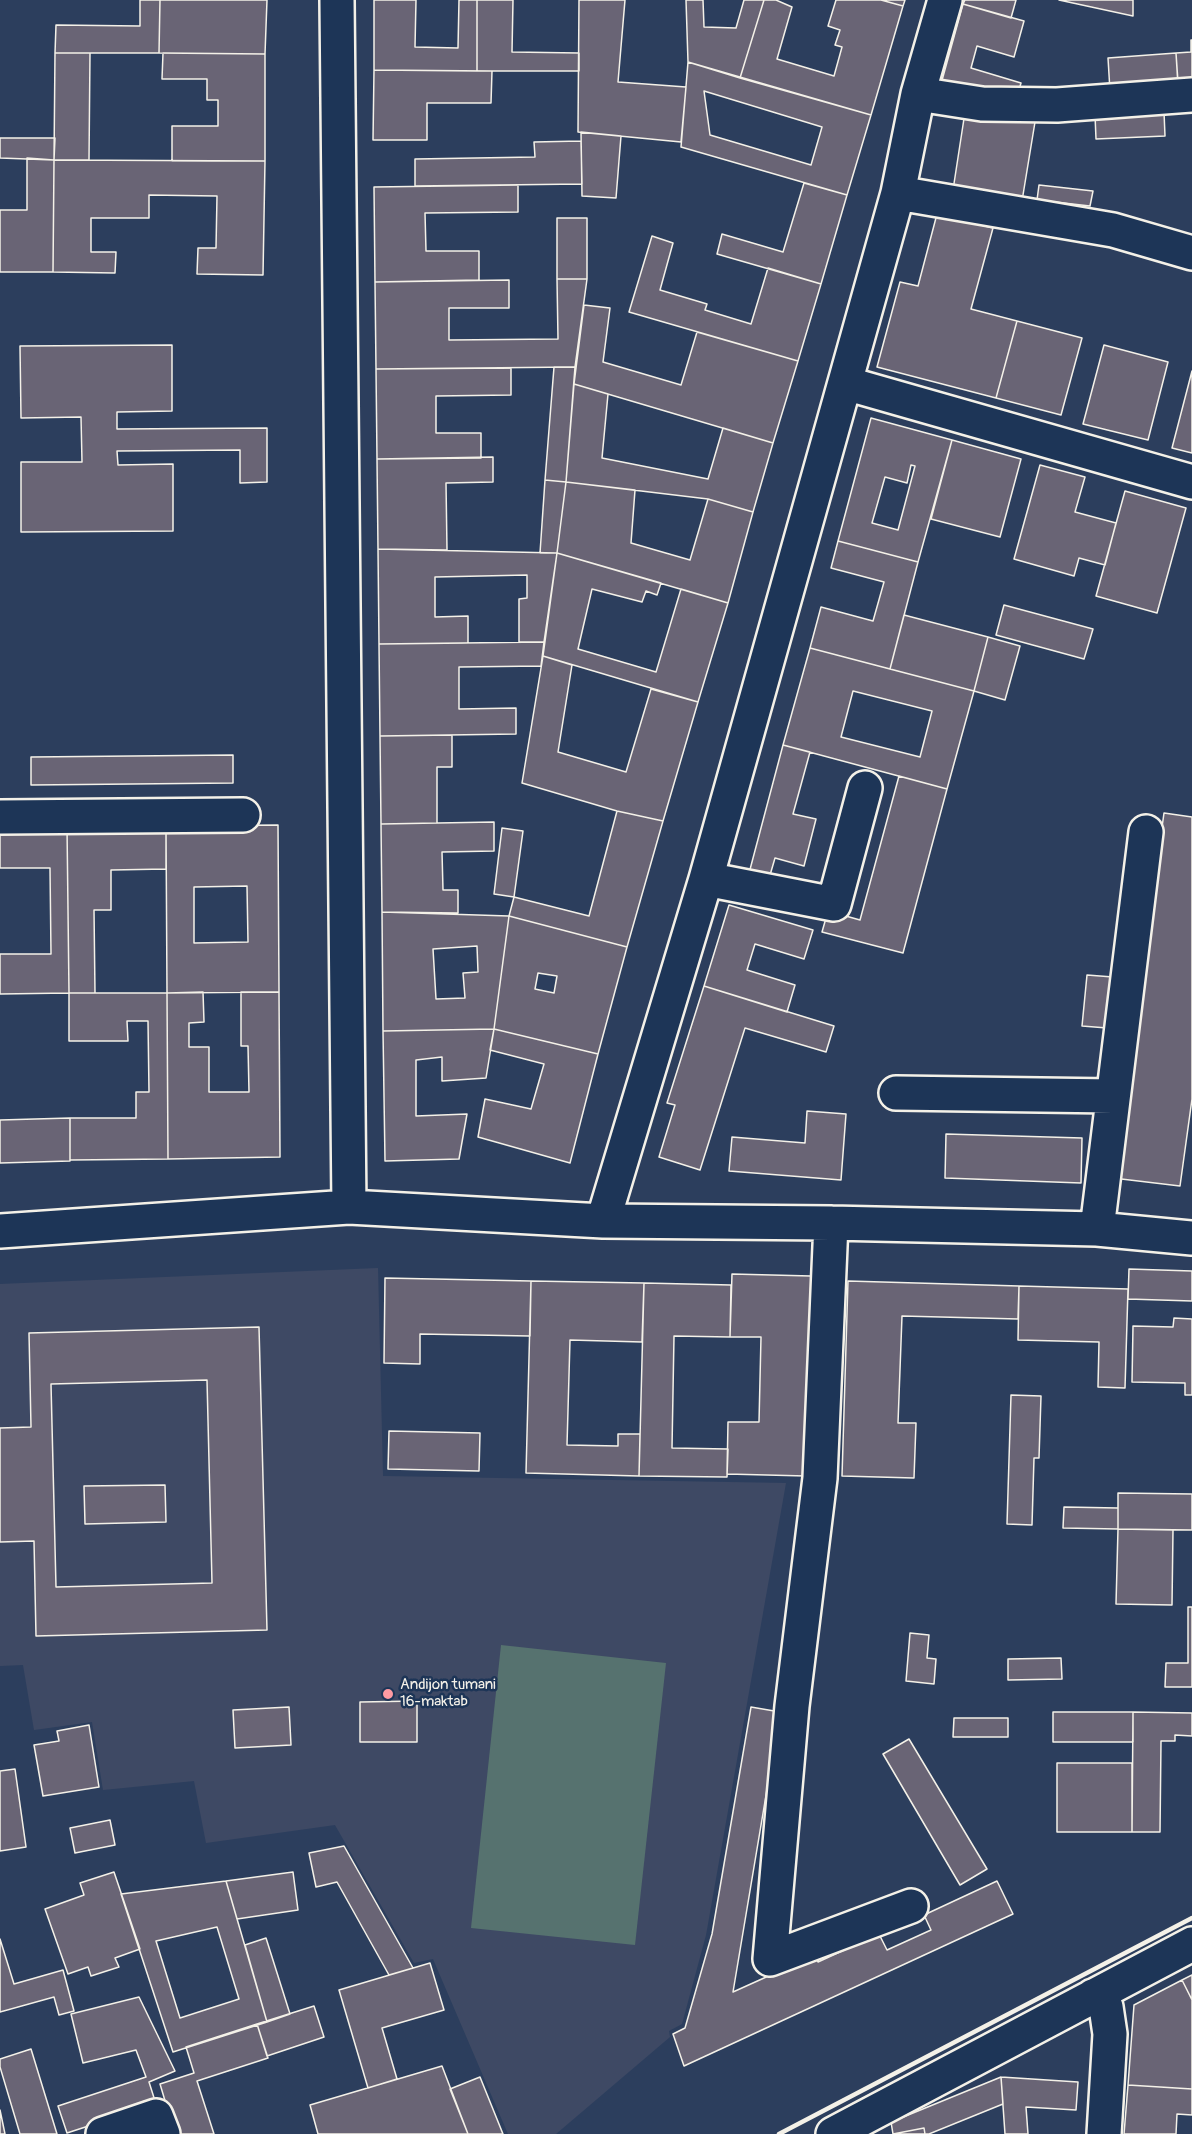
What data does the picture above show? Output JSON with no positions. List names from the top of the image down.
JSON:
{
  "places": ["Andijon tumani 16-maktab"]
}
